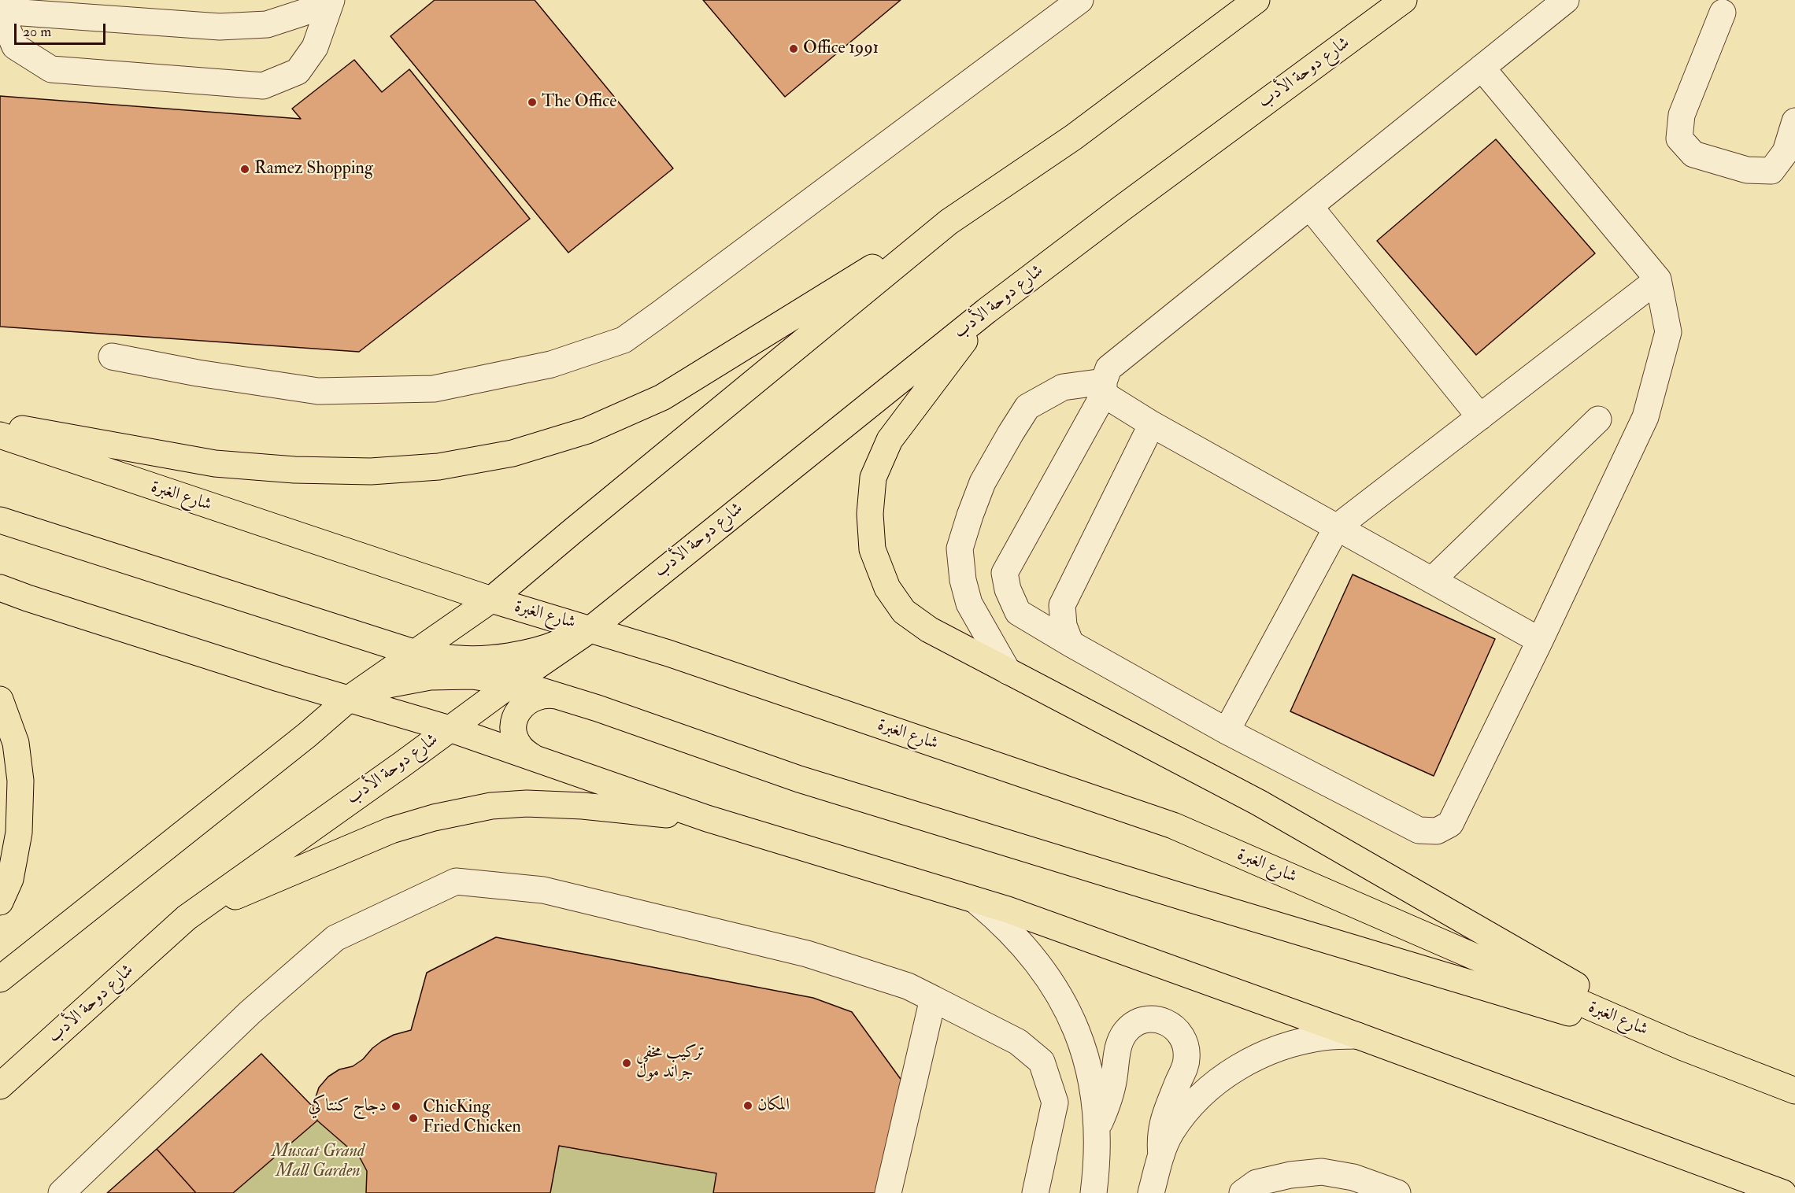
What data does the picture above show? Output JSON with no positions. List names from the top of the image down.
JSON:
{
  "streets": {
    "main road": ["شارع دوحة الأدب", "شارع الغبرة"]
  },
  "crossings": [
    ["شارع دوحة الأدب", "شارع الغبرة"]
  ],
  "parks": ["Muscat Grand Mall Garden"],
  "places": [
    "Office 1991",
    "The Office",
    "Ramez Shopping",
    "تركيب مخفي جراند مول",
    "المكان",
    "دجاج كنتاكي",
    "ChicKing Fried Chicken"
  ],
  "scale_bar": "20 m"
}
